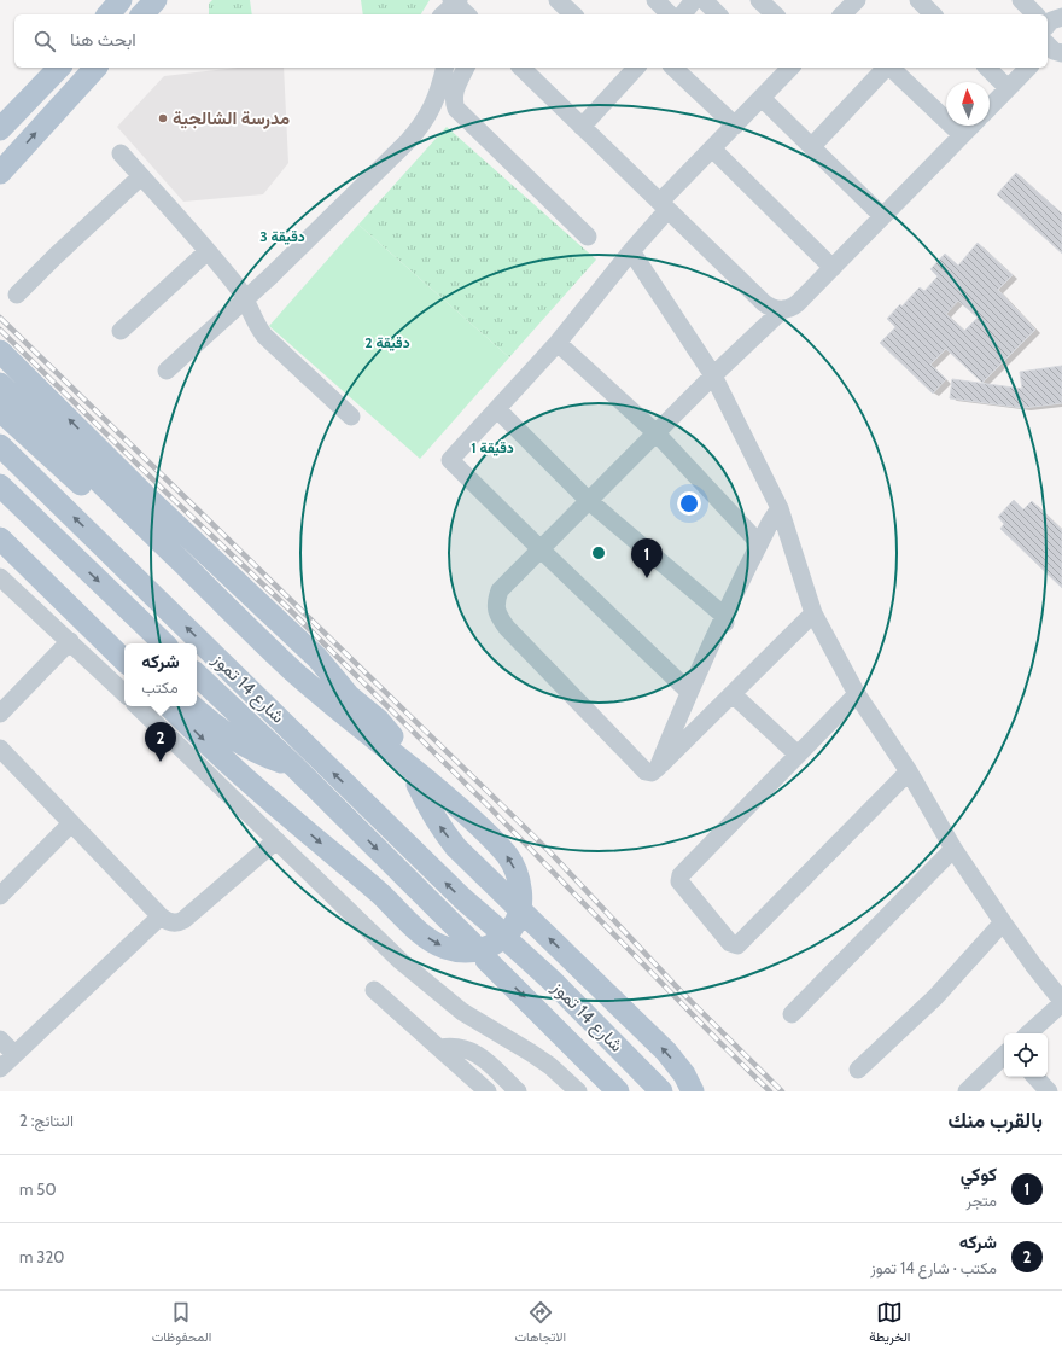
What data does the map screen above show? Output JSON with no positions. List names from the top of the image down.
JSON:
{
  "streets": {
    "main road": ["شارع 14 تموز"]
  },
  "places": ["مدرسة الشالجية"],
  "north": "top",
  "page": {
    "search": "ابحث هنا",
    "pins": ["1", "2"],
    "popup": ["شركه", "مكتب"],
    "heading": ["بالقرب منك", "النتائج: 2"],
    "list": [
      {
        "mark": "1",
        "name": "كوكي",
        "note": "متجر",
        "value": "50 m"
      },
      {
        "mark": "2",
        "name": "شركه",
        "note": "مكتب · شارع 14 تموز",
        "value": "320 m"
      }
    ],
    "nav": ["الخريطة", "الاتجاهات", "المحفوظات"]
  },
  "rings": ["3 دقيقة", "2 دقيقة", "1 دقيقة"]
}
